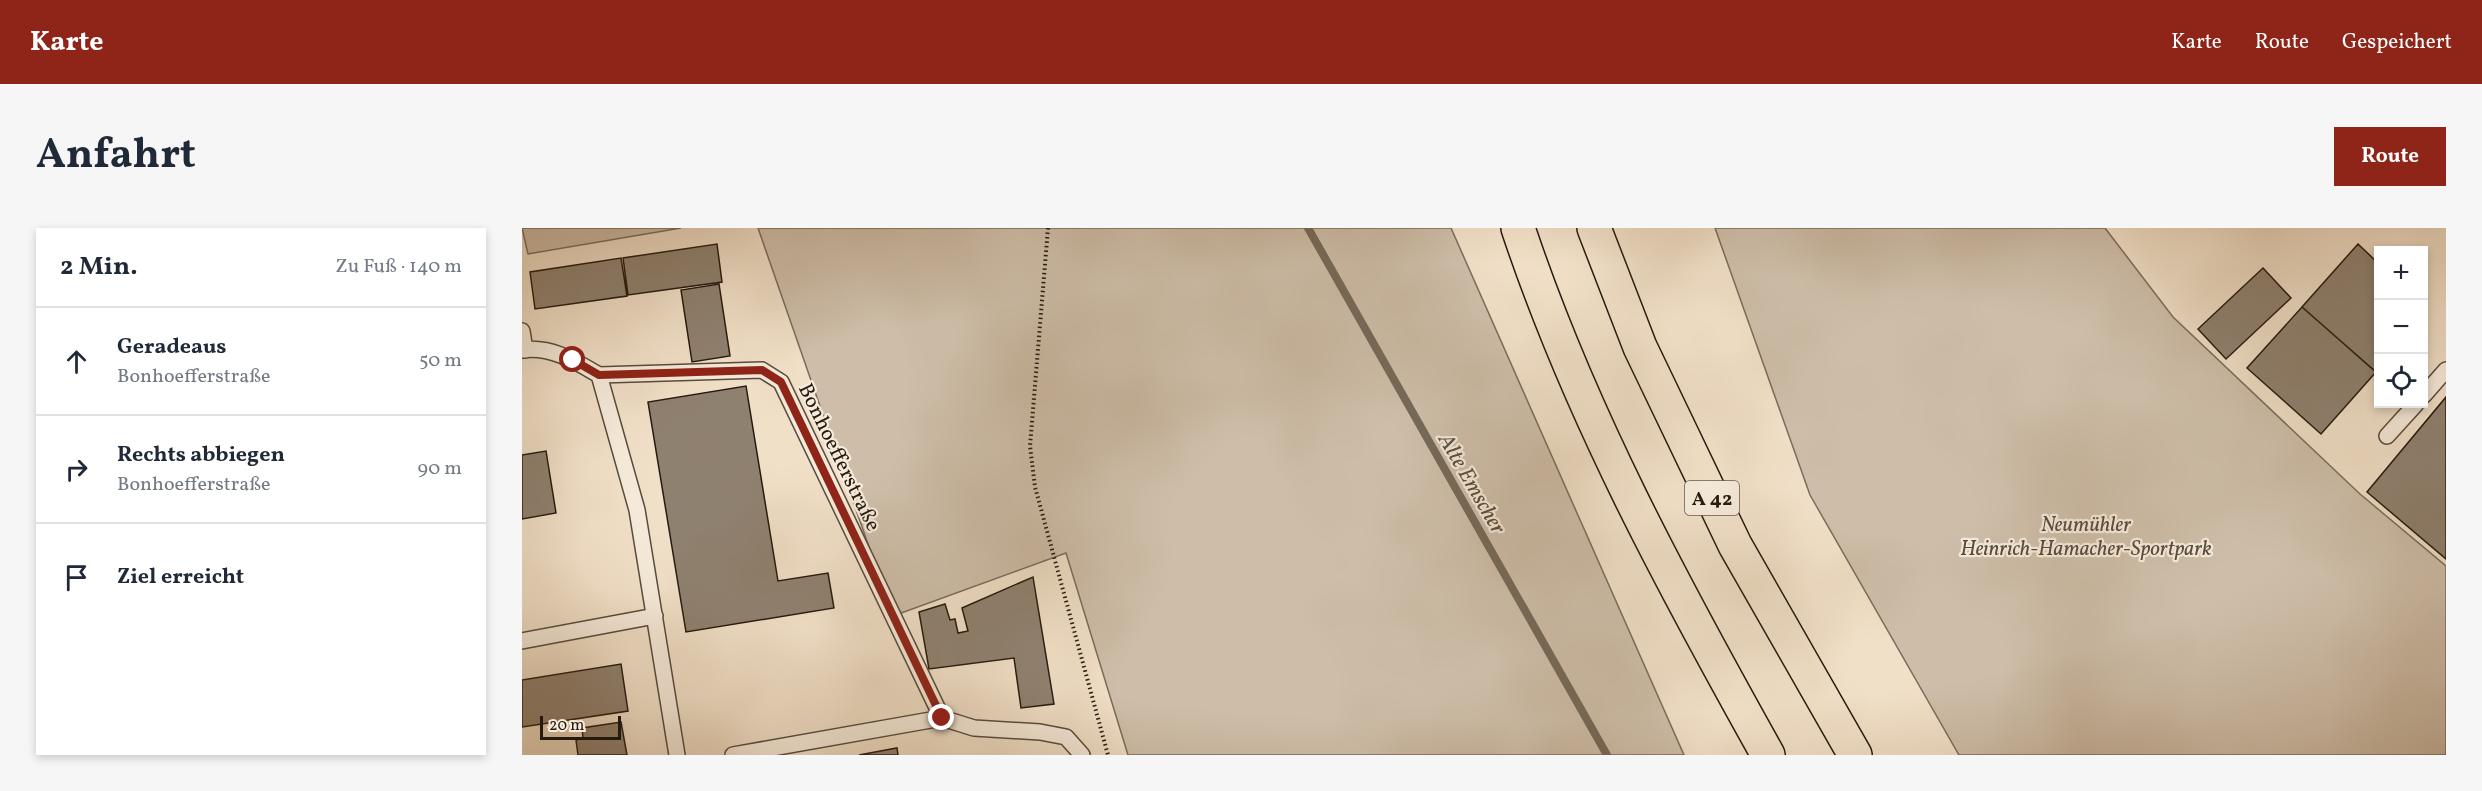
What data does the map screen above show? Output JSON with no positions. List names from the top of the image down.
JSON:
{
  "streets": {
    "highway": ["A 42"],
    "lane": ["Bonhoefferstraße"]
  },
  "water": ["Alte Emscher"],
  "parks": ["Neumühler Heinrich-Hamacher-Sportpark"],
  "scale_bar": "20 m",
  "page": {
    "header": "Karte",
    "nav": ["Karte", "Route", "Gespeichert"],
    "title": "Anfahrt",
    "buttons": "Route",
    "heading": ["2 Min.", "Zu Fuß · 140 m"],
    "map_buttons": ["+", "−"],
    "list": [
      ["Geradeaus", "Bonhoefferstraße", "50 m"],
      ["Rechts abbiegen", "Bonhoefferstraße", "90 m"],
      "Ziel erreicht"
    ],
    "scale": "20 m"
  }
}
